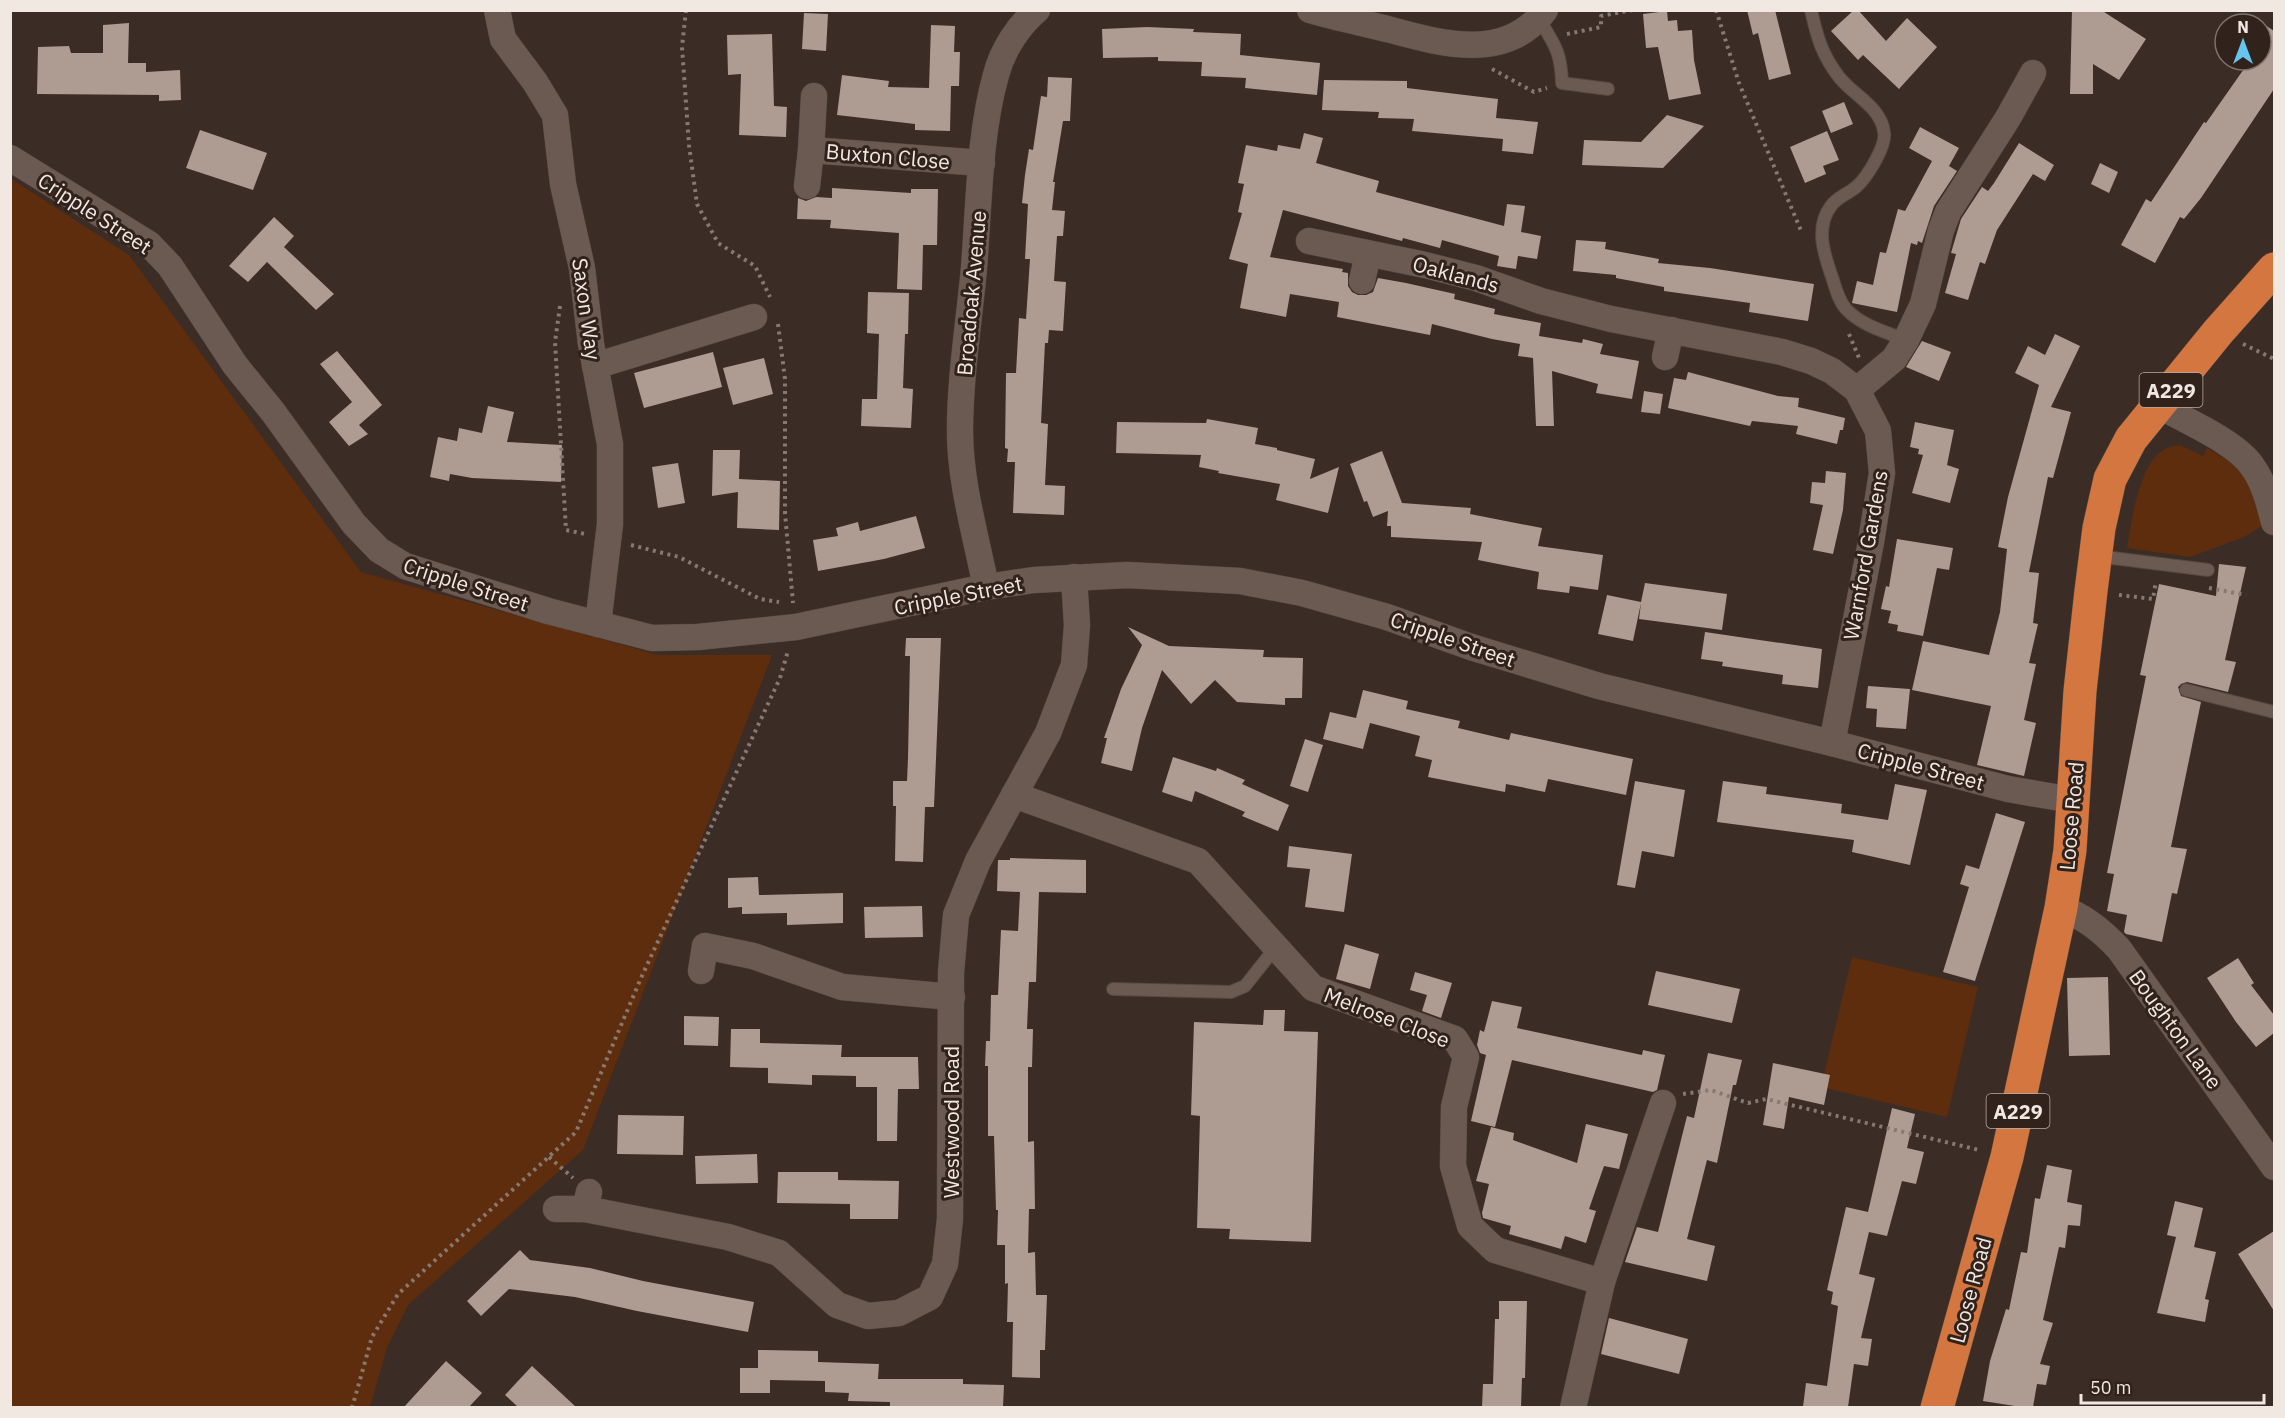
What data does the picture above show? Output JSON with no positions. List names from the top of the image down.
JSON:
{
  "streets": {
    "highway": ["A229", "Loose Road"],
    "street": [
      "Buxton Close",
      "Cripple Street",
      "Oaklands",
      "Broadoak Avenue",
      "Saxon Way",
      "Warnford Gardens",
      "Melrose Close",
      "Boughton Lane",
      "Westwood Road"
    ]
  },
  "crossings": [
    ["Buxton Close", "Broadoak Avenue"],
    ["Cripple Street", "Broadoak Avenue"],
    ["Cripple Street", "Saxon Way"],
    ["Cripple Street", "Warnford Gardens"],
    ["Cripple Street", "Loose Road"],
    ["Cripple Street", "Westwood Road"],
    ["Oaklands", "Warnford Gardens"],
    ["Loose Road", "Boughton Lane"],
    ["Melrose Close", "Westwood Road"]
  ],
  "scale_bar": "50 m",
  "north": "top"
}
